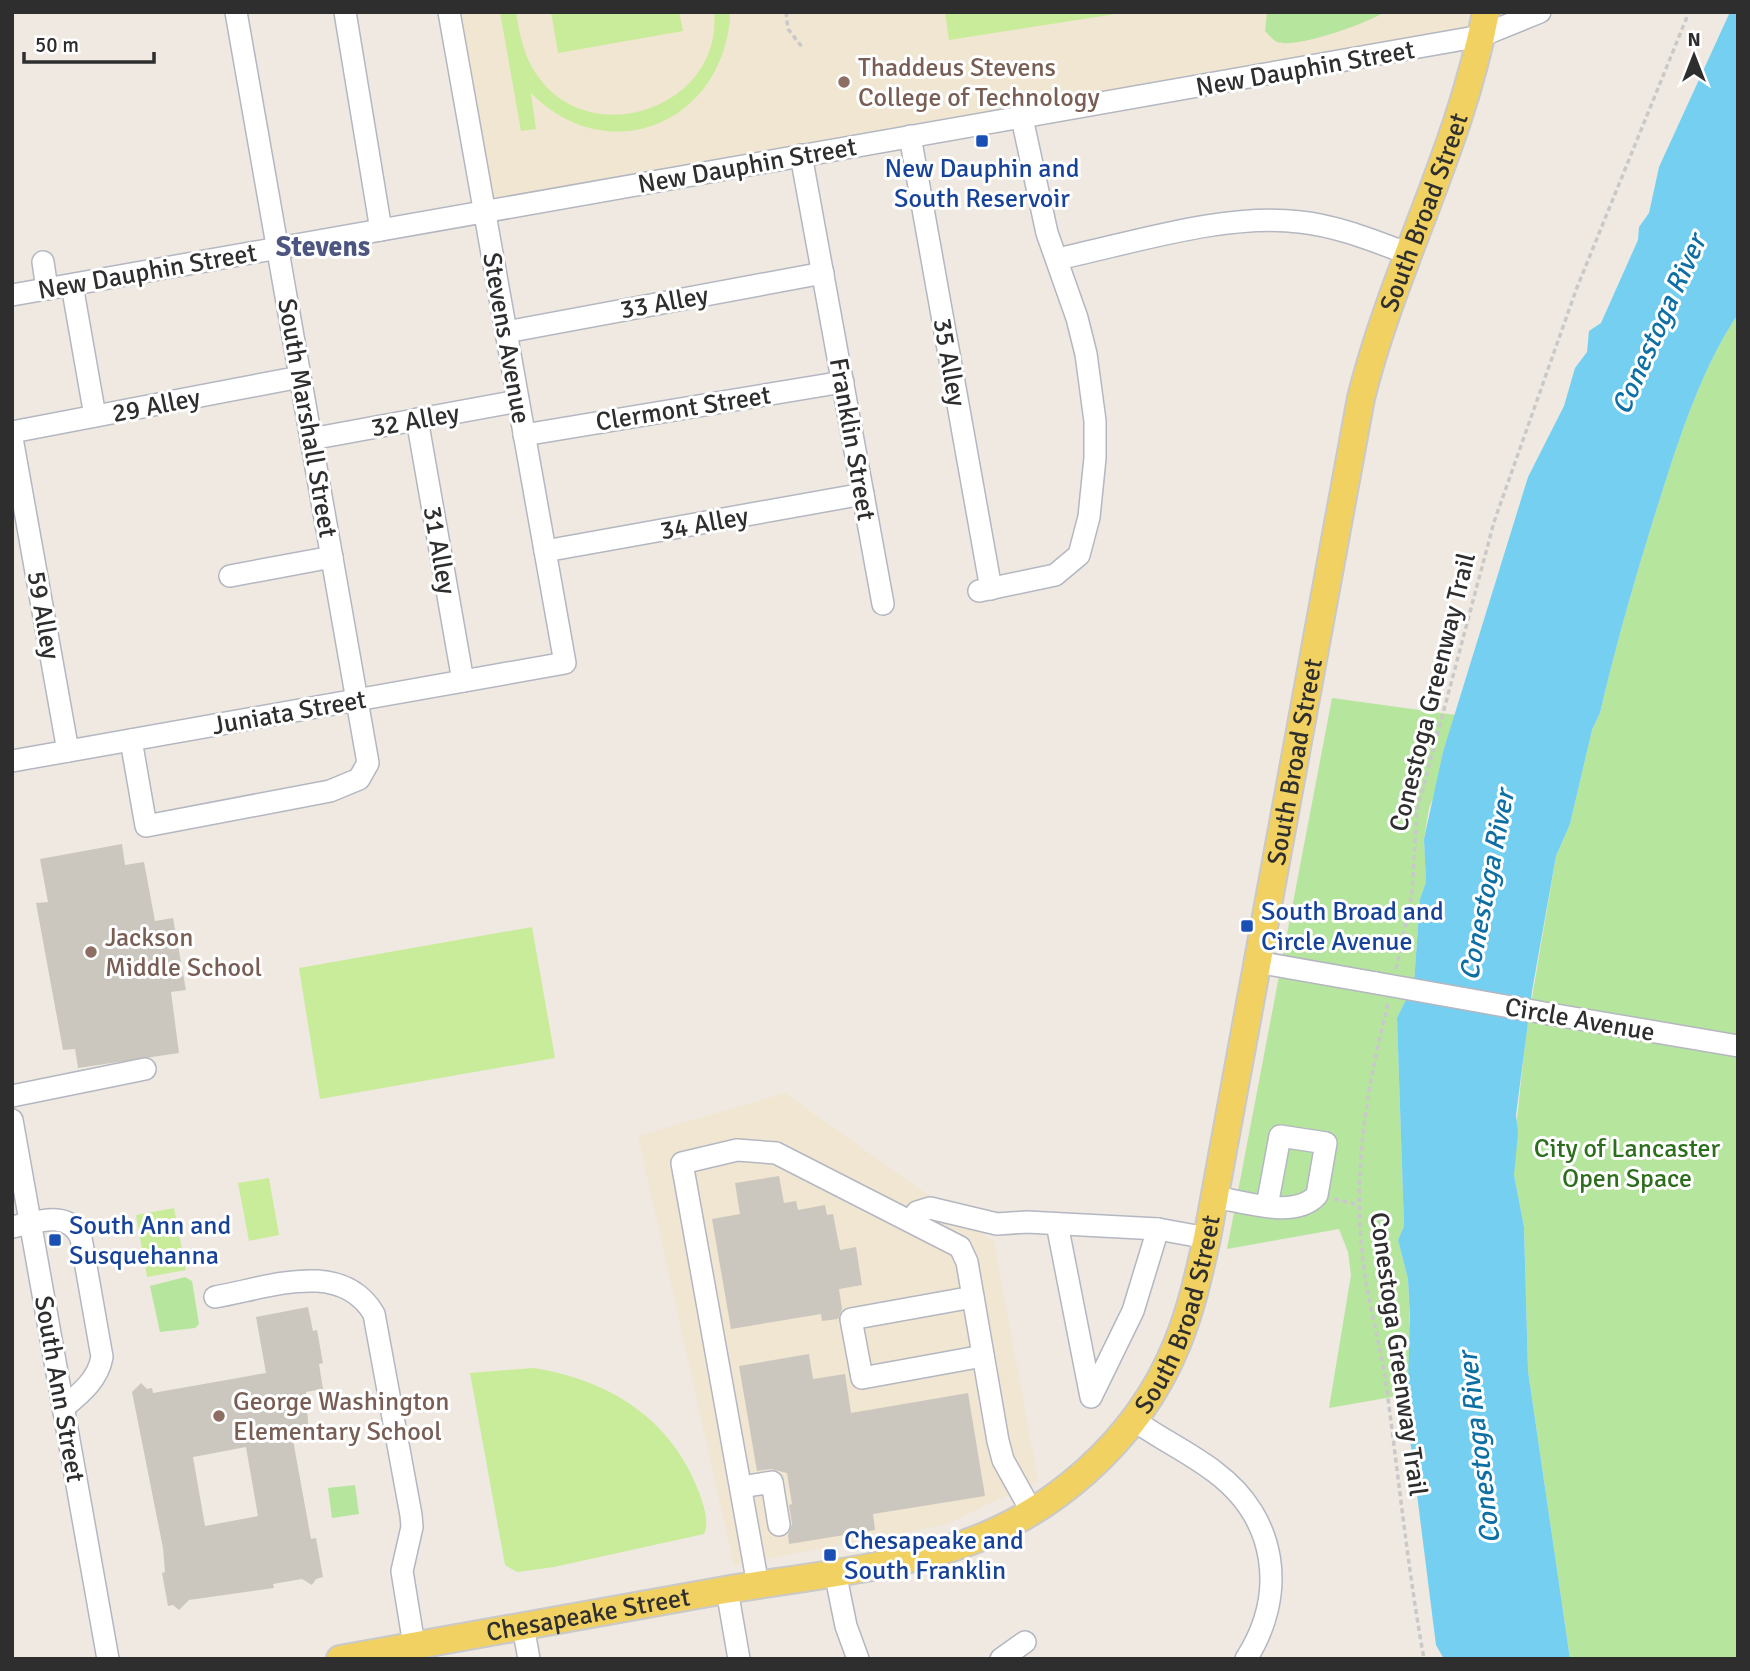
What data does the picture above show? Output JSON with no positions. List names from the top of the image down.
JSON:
{
  "streets": {
    "main road": ["South Broad Street", "Chesapeake Street"],
    "street": [
      "New Dauphin Street",
      "33 Alley",
      "Stevens Avenue",
      "35 Alley",
      "29 Alley",
      "Clermont Street",
      "South Marshall Street",
      "32 Alley",
      "Franklin Street",
      "34 Alley",
      "31 Alley",
      "59 Alley",
      "Juniata Street",
      "Circle Avenue",
      "South Ann Street"
    ],
    "path": ["Conestoga Greenway Trail"]
  },
  "crossings": [
    ["New Dauphin Street", "South Broad Street"],
    ["New Dauphin Street", "Stevens Avenue"],
    ["New Dauphin Street", "35 Alley"],
    ["New Dauphin Street", "South Marshall Street"],
    ["New Dauphin Street", "Franklin Street"],
    ["South Broad Street", "Circle Avenue"],
    ["South Broad Street", "Chesapeake Street"],
    ["33 Alley", "Stevens Avenue"],
    ["33 Alley", "Franklin Street"],
    ["Stevens Avenue", "Clermont Street"],
    ["Stevens Avenue", "32 Alley"],
    ["Stevens Avenue", "34 Alley"],
    ["Stevens Avenue", "Juniata Street"],
    ["29 Alley", "South Marshall Street"],
    ["Clermont Street", "Franklin Street"],
    ["South Marshall Street", "32 Alley"],
    ["South Marshall Street", "Juniata Street"],
    ["32 Alley", "31 Alley"],
    ["Franklin Street", "34 Alley"],
    ["31 Alley", "Juniata Street"],
    ["59 Alley", "Juniata Street"],
    ["Conestoga Greenway Trail", "Circle Avenue"]
  ],
  "districts": ["Stevens"],
  "water": ["Conestoga River"],
  "parks": ["City of Lancaster Open Space"],
  "places": {
    "other": ["Thaddeus Stevens College of Technology", "Jackson Middle School", "George Washington Elementary School"],
    "transit": [
      "New Dauphin and South Reservoir",
      "South Broad and Circle Avenue",
      "South Ann and Susquehanna",
      "Chesapeake and South Franklin"
    ]
  },
  "scale_bar": "50 m",
  "north": "top"
}
